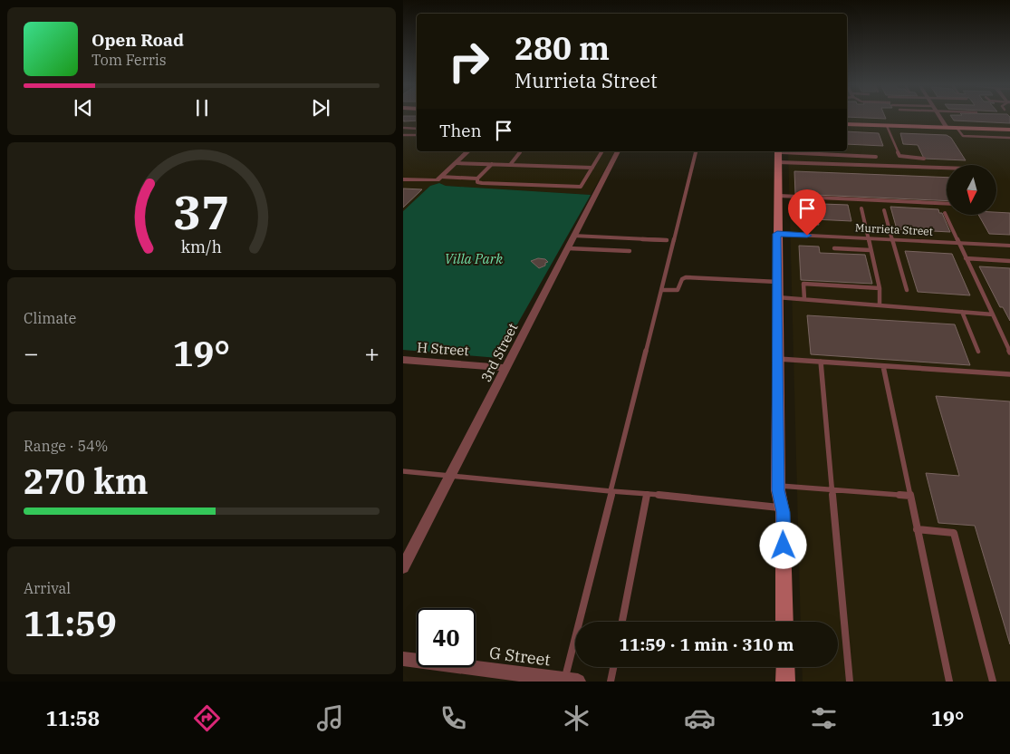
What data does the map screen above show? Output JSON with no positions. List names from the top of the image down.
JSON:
{
  "streets": {
    "street": [
      "Murrieta Street",
      "H Street",
      "3rd Street",
      "G Street"
    ]
  },
  "crossings": [
    ["H Street", "3rd Street"]
  ],
  "parks": ["Villa Park"],
  "north": "bottom",
  "page": {
    "turn": ["280 m", "Murrieta Street"],
    "song": ["Open Road", "Tom Ferris"],
    "then": "Then",
    "tile": [
      "Climate",
      ["Range · 54%", "270 km"],
      ["Arrival", "11:59"]
    ],
    "heat": ["−", "19°", "+"],
    "limit": "40",
    "trip": "11:59 · 1 min · 310 m",
    "tabs": ["11:58", "19°"],
    "gauge": ["37", "km/h"]
  }
}
